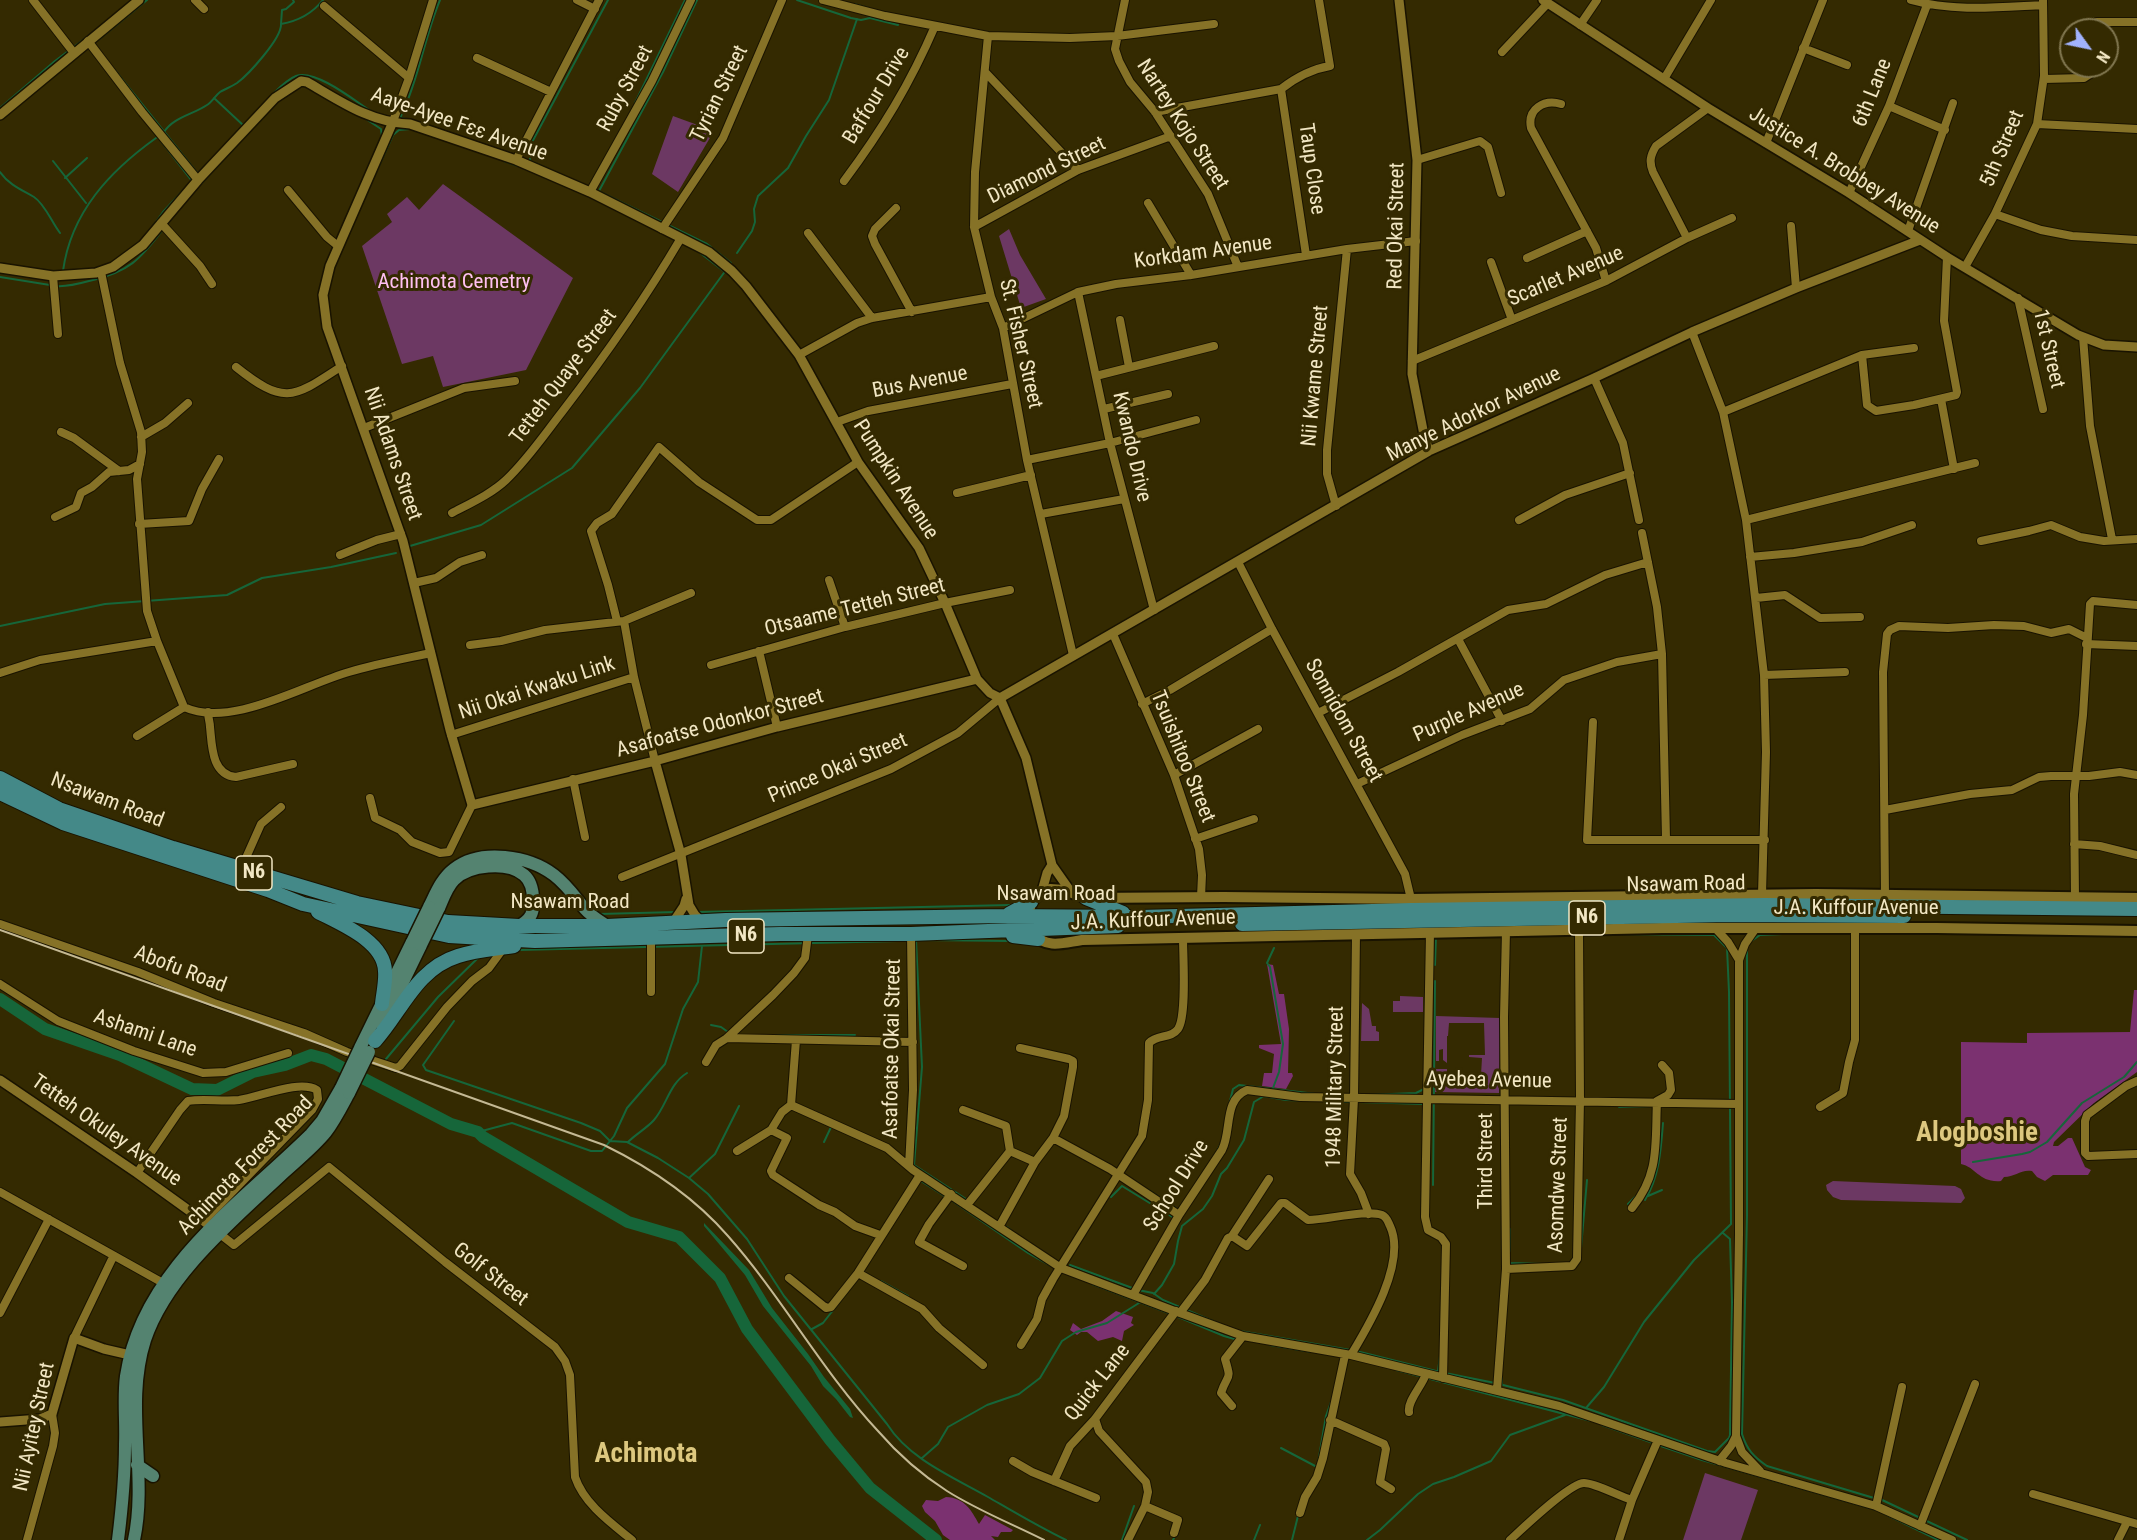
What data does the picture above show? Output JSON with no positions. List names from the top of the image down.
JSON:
{
  "streets": {
    "highway": ["Nsawam Road", "N6"],
    "main road": ["J.A. Kuffour Avenue", "Achimota Forest Road"],
    "street": [
      "Ruby Street",
      "6th Lane",
      "Tyrian Street",
      "Baffour Drive",
      "Aaye-Ayee Fɛɛ Avenue",
      "Nartey Kojo Street",
      "5th Street",
      "Taup Close",
      "Diamond Street",
      "Justice A. Brobbey Avenue",
      "Red Okai Street",
      "Korkdam Avenue",
      "Scarlet Avenue",
      "St. Fisher Street",
      "1st Street",
      "Nii Kwame Street",
      "Tetteh Quaye Street",
      "Bus Avenue",
      "Manye Adorkor Avenue",
      "Kwando Drive",
      "Nii Adams Street",
      "Pumpkin Avenue",
      "Otsaame Tetteh Street",
      "Nii Okai Kwaku Link",
      "Purple Avenue",
      "Sonnidom Street",
      "Asafoatse Odonkor Street",
      "Tsuishitoo Street",
      "Prince Okai Street",
      "Abofu Road",
      "Ashami Lane",
      "Asafoatse Okai Street",
      "Ayebea Avenue",
      "1948 Military Street",
      "Tetteh Okuley Avenue",
      "Third Street",
      "Asomdwe Street",
      "School Drive",
      "Golf Street",
      "Quick Lane",
      "Nii Ayitey Street"
    ]
  },
  "crossings": [
    ["Ruby Street", "Aaye-Ayee Fɛɛ Avenue"],
    ["6th Lane", "Justice A. Brobbey Avenue"],
    ["Tyrian Street", "Aaye-Ayee Fɛɛ Avenue"],
    ["Aaye-Ayee Fɛɛ Avenue", "Tetteh Quaye Street"],
    ["Aaye-Ayee Fɛɛ Avenue", "Nii Adams Street"],
    ["Aaye-Ayee Fɛɛ Avenue", "Pumpkin Avenue"],
    ["Nartey Kojo Street", "Diamond Street"],
    ["Nartey Kojo Street", "Korkdam Avenue"],
    ["5th Street", "Justice A. Brobbey Avenue"],
    ["Taup Close", "Korkdam Avenue"],
    ["Diamond Street", "St. Fisher Street"],
    ["Justice A. Brobbey Avenue", "1st Street"],
    ["Justice A. Brobbey Avenue", "Manye Adorkor Avenue"],
    ["Red Okai Street", "Korkdam Avenue"],
    ["Red Okai Street", "Scarlet Avenue"],
    ["Red Okai Street", "Manye Adorkor Avenue"],
    ["Korkdam Avenue", "St. Fisher Street"],
    ["Korkdam Avenue", "Nii Kwame Street"],
    ["Korkdam Avenue", "Kwando Drive"],
    ["St. Fisher Street", "Bus Avenue"],
    ["St. Fisher Street", "Manye Adorkor Avenue"],
    ["Nii Kwame Street", "Manye Adorkor Avenue"],
    ["Bus Avenue", "Pumpkin Avenue"],
    ["Manye Adorkor Avenue", "Kwando Drive"],
    ["Manye Adorkor Avenue", "Pumpkin Avenue"],
    ["Manye Adorkor Avenue", "Sonnidom Street"],
    ["Manye Adorkor Avenue", "Tsuishitoo Street"],
    ["Manye Adorkor Avenue", "Prince Okai Street"],
    ["Nii Adams Street", "Nii Okai Kwaku Link"],
    ["Nii Adams Street", "Asafoatse Odonkor Street"],
    ["Pumpkin Avenue", "Otsaame Tetteh Street"],
    ["Pumpkin Avenue", "Asafoatse Odonkor Street"],
    ["Pumpkin Avenue", "Prince Okai Street"],
    ["Purple Avenue", "Sonnidom Street"],
    ["Sonnidom Street", "J.A. Kuffour Avenue"],
    ["Tsuishitoo Street", "J.A. Kuffour Avenue"],
    ["Nsawam Road", "Asafoatse Okai Street"],
    ["Nsawam Road", "Achimota Forest Road"],
    ["J.A. Kuffour Avenue", "1948 Military Street"],
    ["J.A. Kuffour Avenue", "Third Street"],
    ["J.A. Kuffour Avenue", "Asomdwe Street"],
    ["Ayebea Avenue", "1948 Military Street"],
    ["Ayebea Avenue", "Third Street"],
    ["Ayebea Avenue", "Asomdwe Street"],
    ["Ayebea Avenue", "School Drive"],
    ["Tetteh Okuley Avenue", "Achimota Forest Road"],
    ["Tetteh Okuley Avenue", "Golf Street"],
    ["Third Street", "Asomdwe Street"],
    ["Achimota Forest Road", "Golf Street"]
  ],
  "districts": ["Alogboshie", "Achimota"],
  "parks": ["Achimota Cemetry"],
  "north": "bottom right"
}
